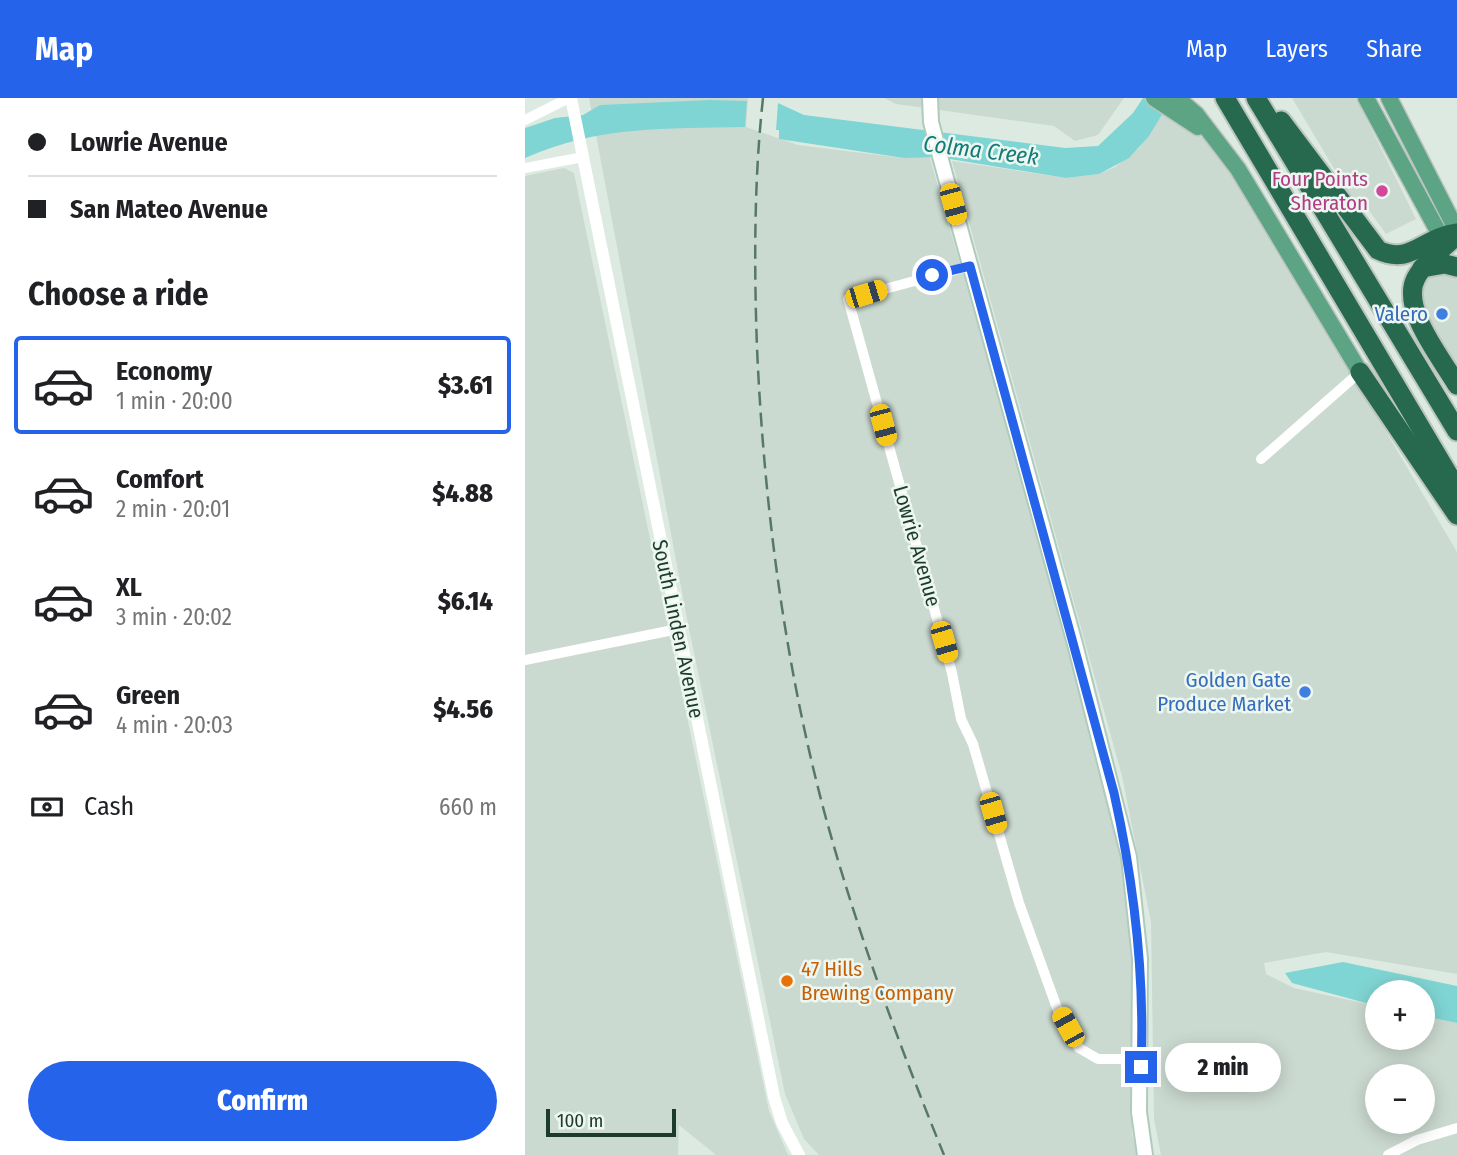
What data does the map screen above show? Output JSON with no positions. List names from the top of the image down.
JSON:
{
  "streets": {
    "street": ["Lowrie Avenue", "South Linden Avenue"]
  },
  "water": ["Colma Creek"],
  "places": [
    "Four Points Sheraton",
    "Valero",
    "Golden Gate Produce Market",
    "47 Hills Brewing Company"
  ],
  "scale_bar": "100 m",
  "page": {
    "header": "Map",
    "nav": ["Map", "Layers", "Share"],
    "banner": ["Lowrie Avenue", "San Mateo Avenue"],
    "heading": "Choose a ride",
    "list": [
      {
        "name": "Economy",
        "note": "1 min · 20:00",
        "value": "$3.61"
      },
      {
        "name": "Comfort",
        "note": "2 min · 20:01",
        "value": "$4.88"
      },
      {
        "name": "XL",
        "note": "3 min · 20:02",
        "value": "$6.14"
      },
      {
        "name": "Green",
        "note": "4 min · 20:03",
        "value": "$4.56"
      }
    ],
    "pay": ["Cash", "660 m"],
    "map_buttons": ["+", "−"],
    "bubble": "2 min",
    "buttons": "Confirm",
    "scale": "100 m"
  }
}
